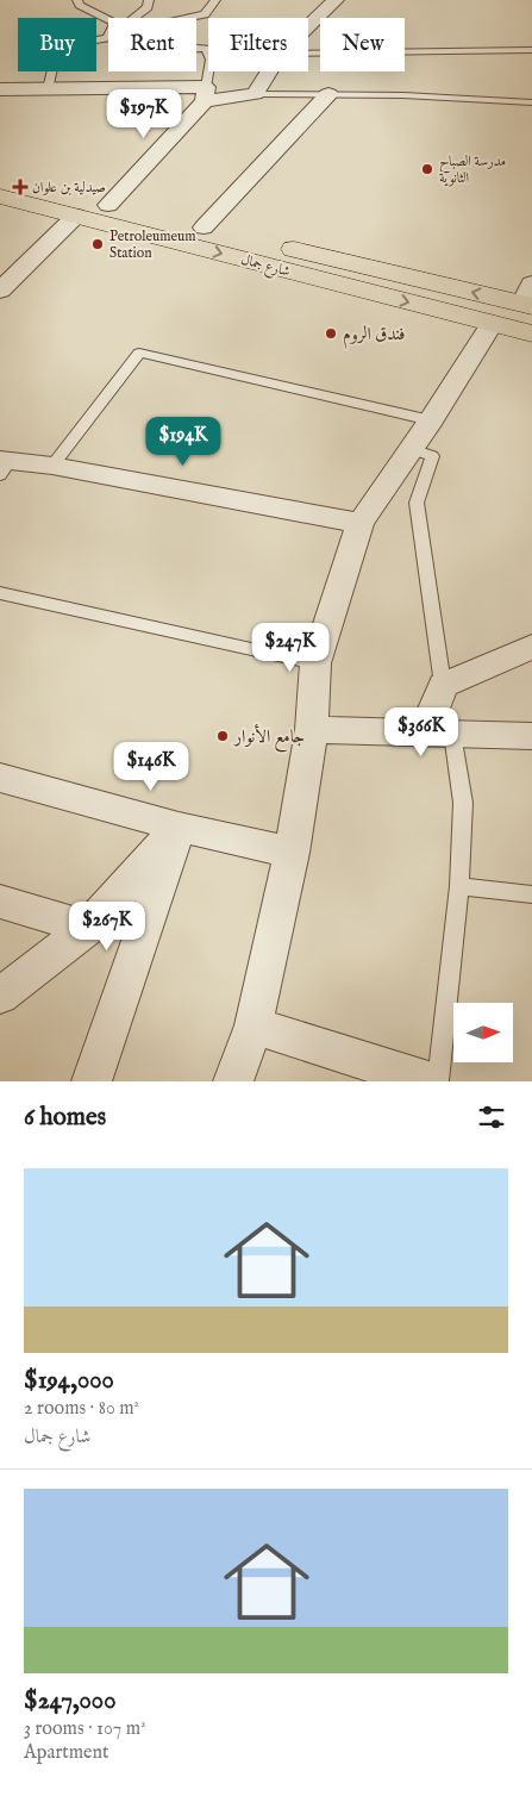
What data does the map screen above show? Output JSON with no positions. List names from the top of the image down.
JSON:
{
  "streets": {
    "main road": ["شارع جمال"]
  },
  "places": {
    "other": [
      "مدرسة الصباح الثانوية",
      "Petroleumeum Station",
      "فندق الروم",
      "جامع الأنوار"
    ],
    "health": ["صيدلية بن علوان"]
  },
  "north": "right",
  "page": {
    "chip": [
      "Buy",
      "Rent",
      "Filters",
      "New"
    ],
    "price": [
      "$197K",
      "$194K",
      "$247K",
      "$366K",
      "$146K",
      "$267K"
    ],
    "heading": "6 homes",
    "list": [
      {
        "name": "$194,000",
        "note": "2 rooms · 80 m² · شارع جمال"
      },
      {
        "name": "$247,000",
        "note": "3 rooms · 107 m² · Apartment"
      }
    ]
  }
}
